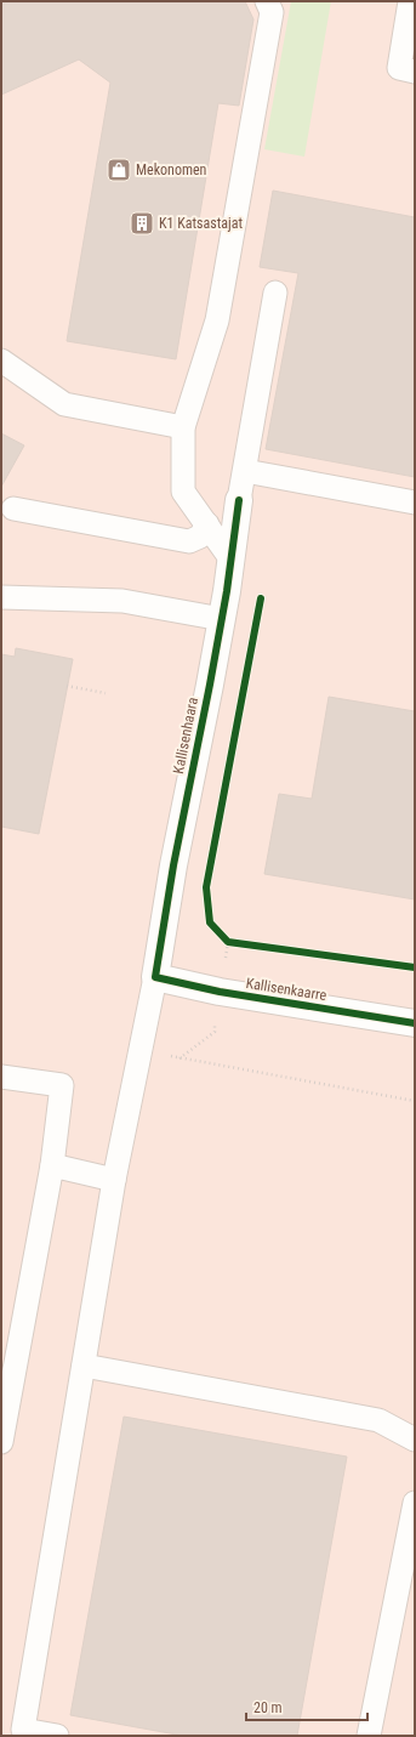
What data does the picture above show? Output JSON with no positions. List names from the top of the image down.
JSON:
{
  "streets": {
    "street": ["Kallisenhaara", "Kallisenkaarre"]
  },
  "crossings": [
    ["Kallisenhaara", "Kallisenkaarre"]
  ],
  "places": {
    "shop": ["Mekonomen"],
    "building": ["K1 Katsastajat"]
  },
  "scale_bar": "20 m"
}
